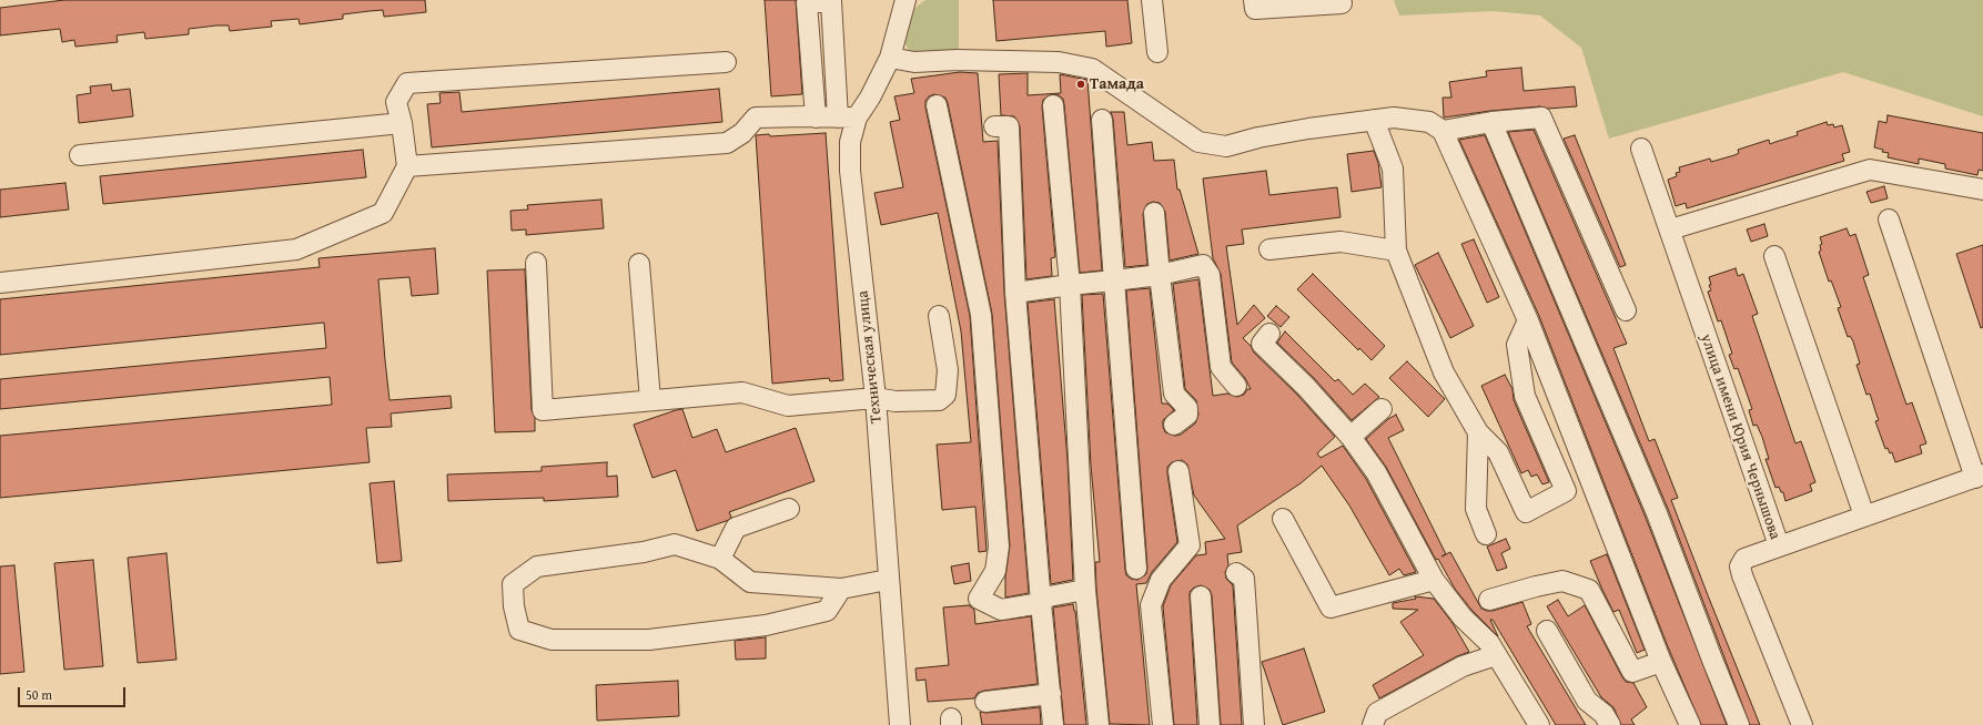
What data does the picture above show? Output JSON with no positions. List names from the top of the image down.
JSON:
{
  "streets": {
    "street": ["Техническая улица", "улица имени Юрия Чернышова"]
  },
  "places": ["Тамада"],
  "scale_bar": "50 m"
}
